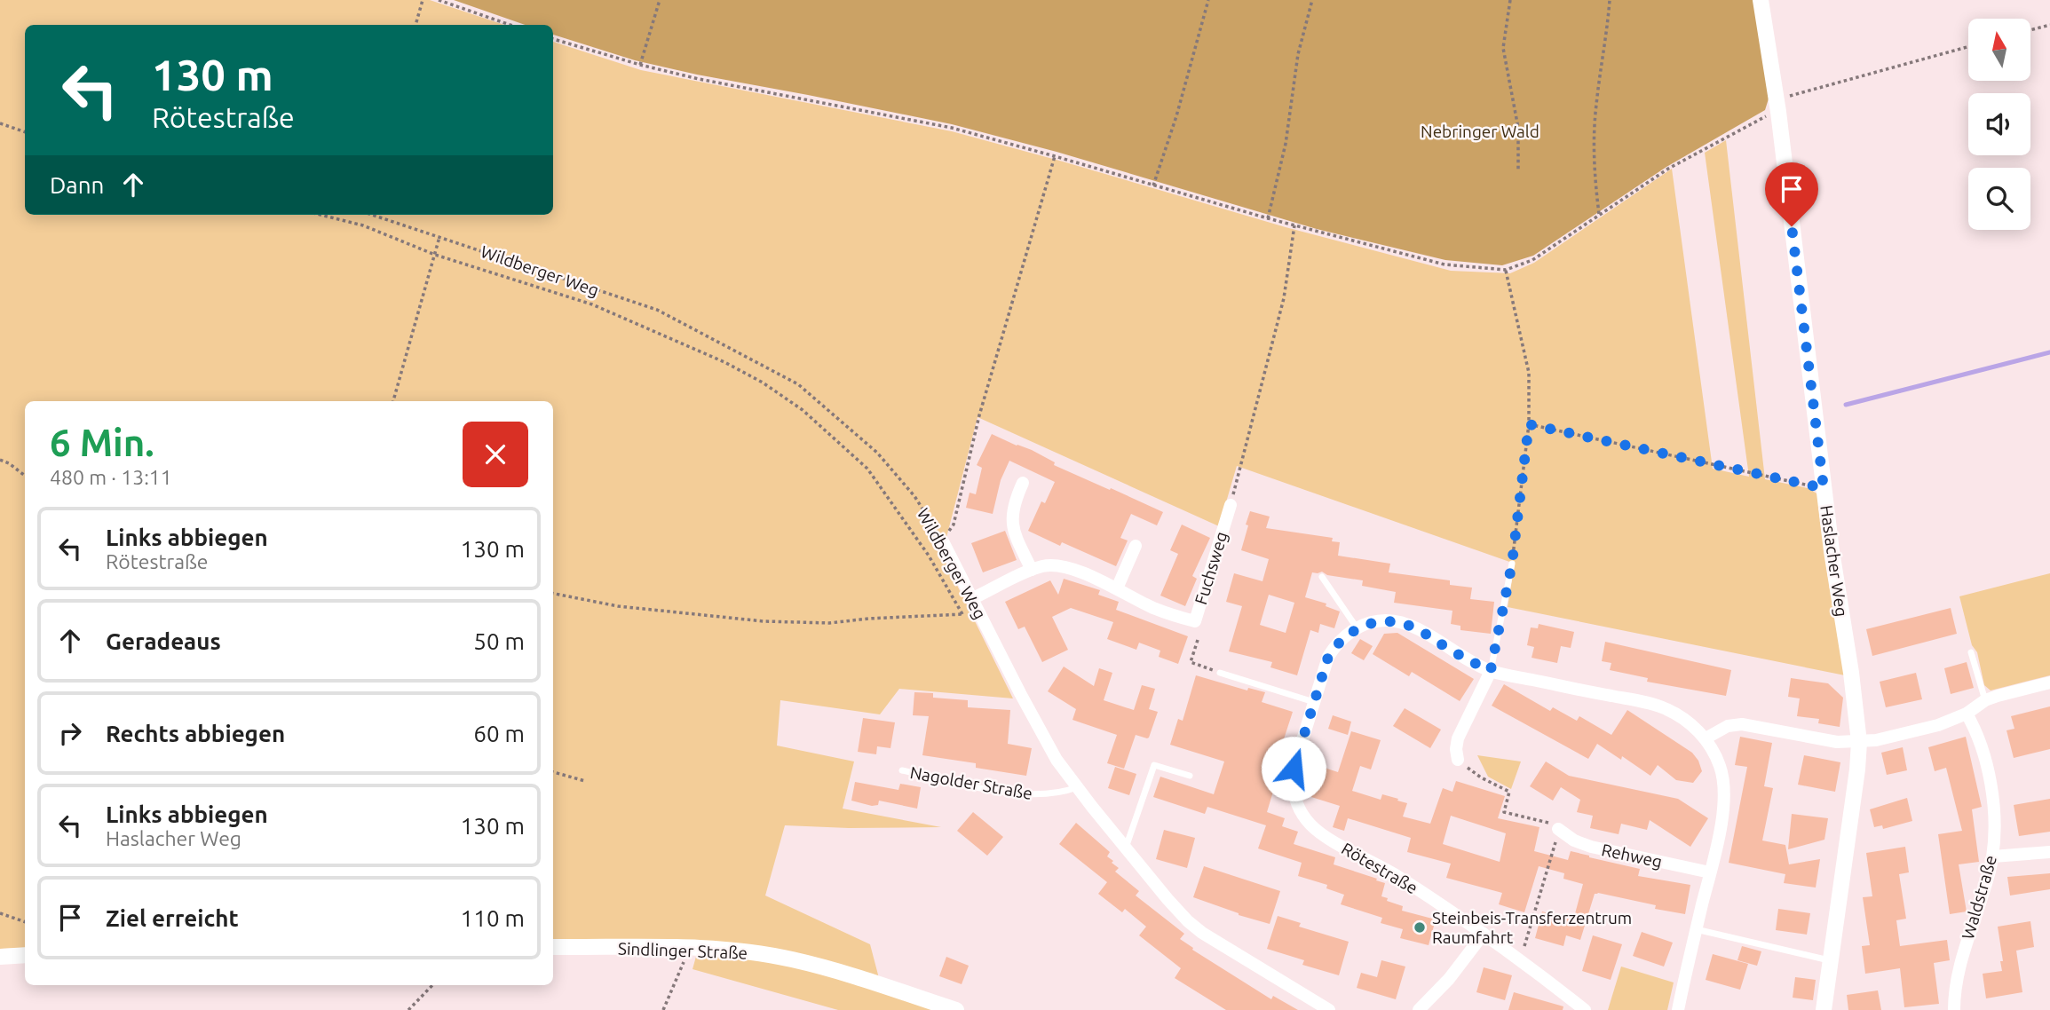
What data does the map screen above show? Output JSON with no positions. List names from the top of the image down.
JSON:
{
  "streets": {
    "street": [
      "Wildberger Weg",
      "Haslacher Weg",
      "Fuchsweg",
      "Rehweg",
      "Rötestraße",
      "Waldstraße",
      "Sindlinger Straße"
    ],
    "lane": ["Nagolder Straße"]
  },
  "crossings": [
    ["Wildberger Weg", "Fuchsweg"],
    ["Wildberger Weg", "Nagolder Straße"],
    ["Rehweg", "Rötestraße"]
  ],
  "parks": ["Nebringer Wald"],
  "places": ["Steinbeis-Transferzentrum Raumfahrt"],
  "north": "top",
  "page": {
    "turn": ["130 m", "Rötestraße"],
    "then": "Dann",
    "heading": ["6 Min.", "480 m · 13:11"],
    "list": [
      {
        "name": "Links abbiegen",
        "note": "Rötestraße",
        "value": "130 m"
      },
      {
        "name": "Geradeaus",
        "value": "50 m"
      },
      {
        "name": "Rechts abbiegen",
        "value": "60 m"
      },
      {
        "name": "Links abbiegen",
        "note": "Haslacher Weg",
        "value": "130 m"
      },
      {
        "name": "Ziel erreicht",
        "value": "110 m"
      }
    ]
  }
}
